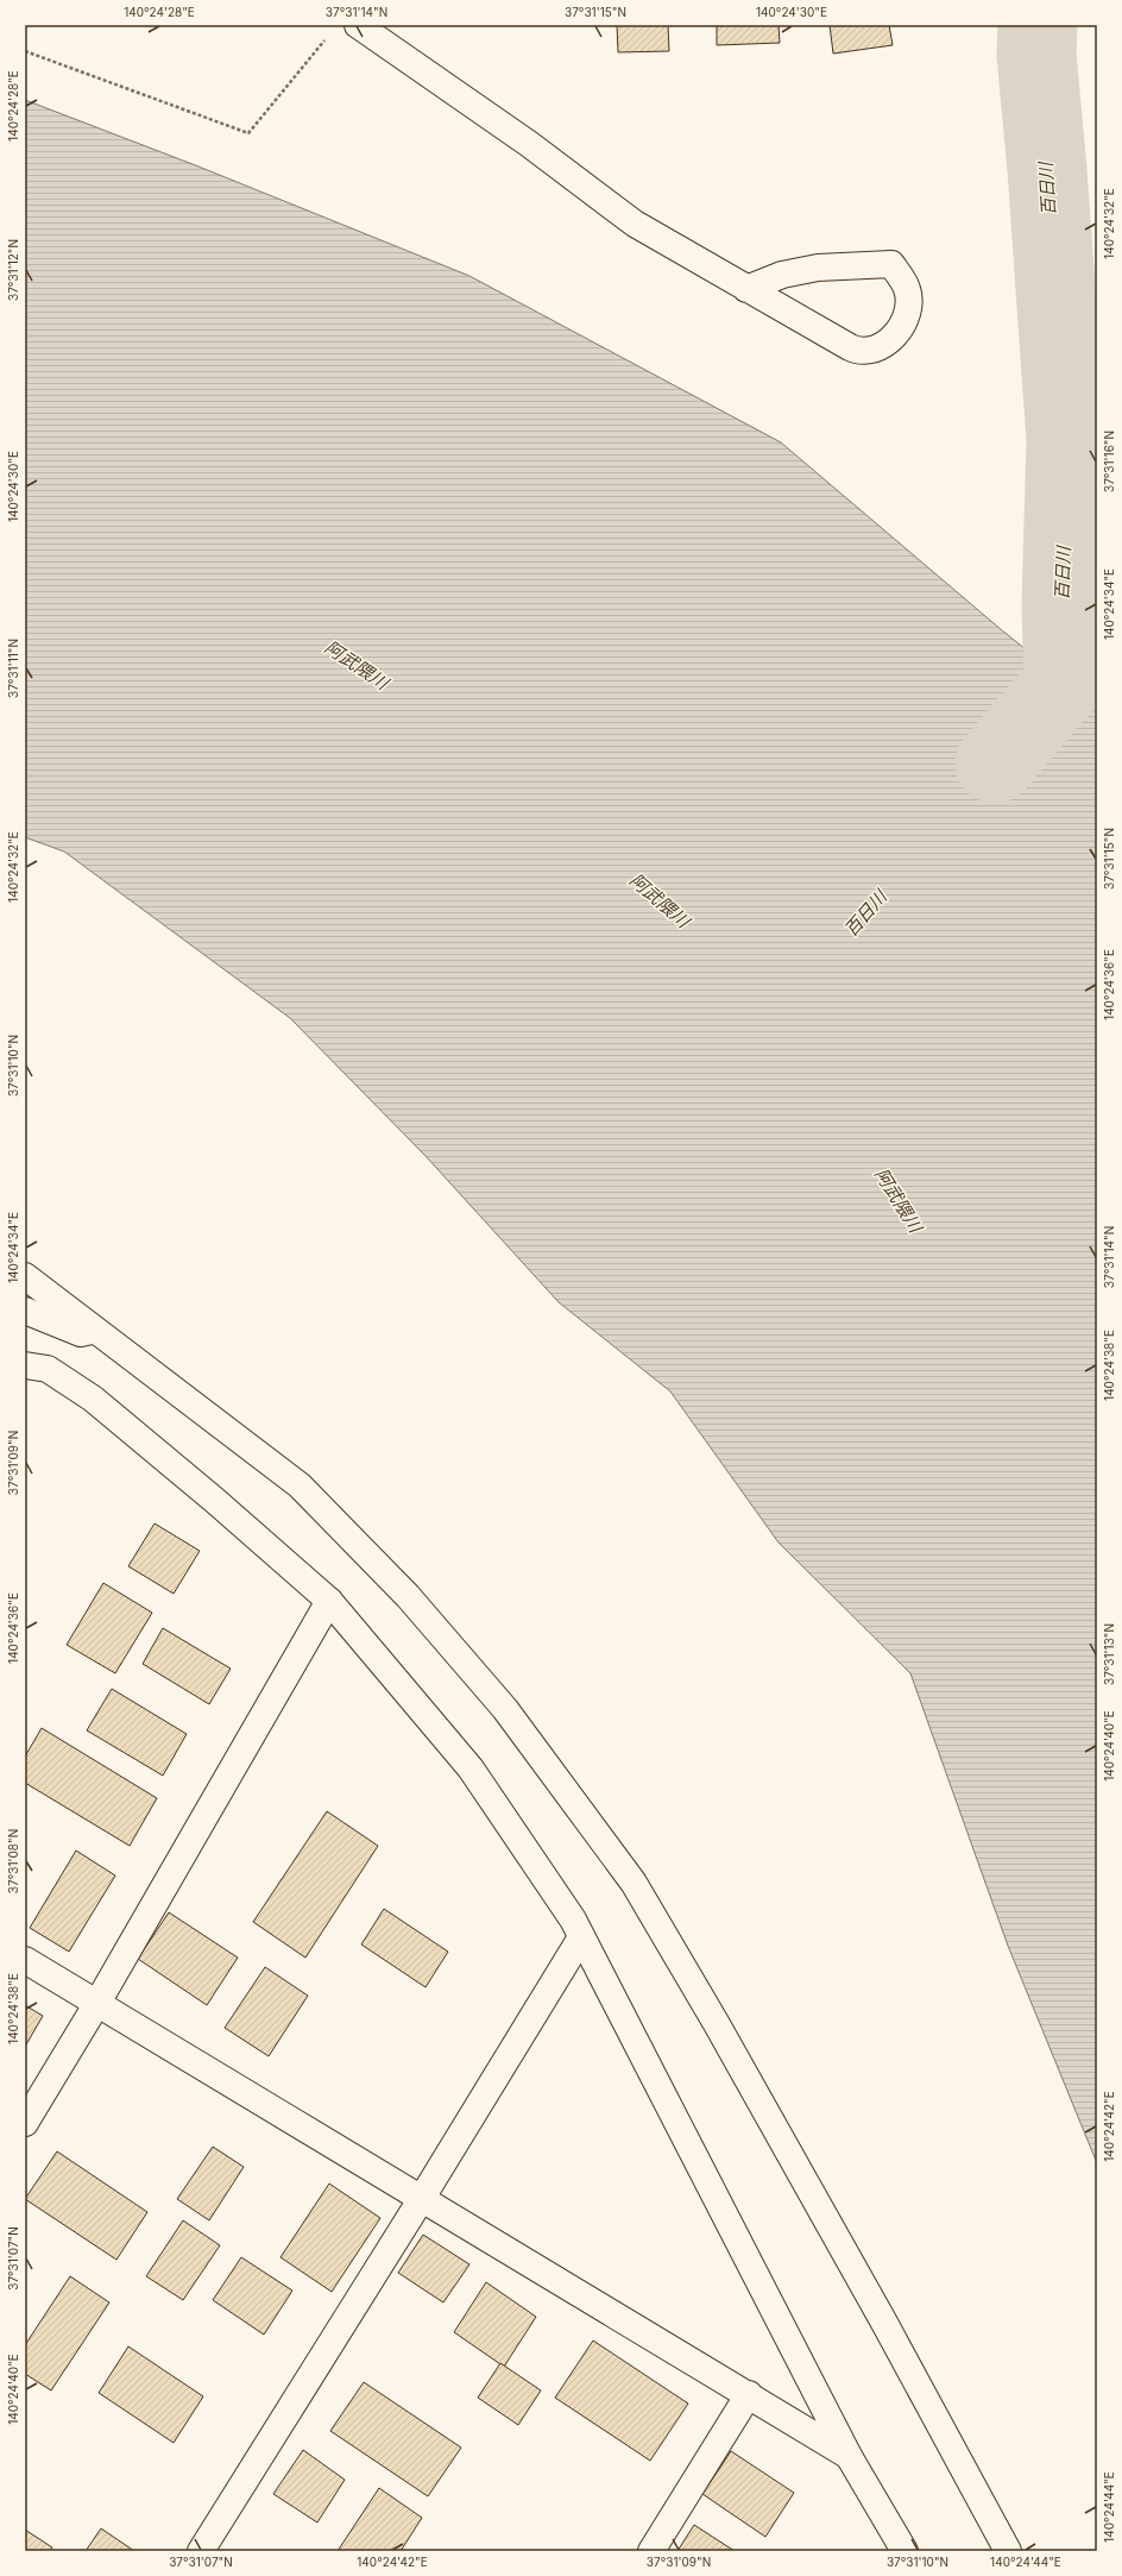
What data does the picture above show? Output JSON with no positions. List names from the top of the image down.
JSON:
{
  "water": ["百日川", "阿武隈川"],
  "coordinates": [
    "140°24'28\"E",
    "37°31'14\"N",
    "37°31'15\"N",
    "140°24'30\"E",
    "140°24'32\"E",
    "37°31'12\"N",
    "37°31'16\"N",
    "140°24'34\"E",
    "37°31'11\"N",
    "140°24'36\"E",
    "37°31'10\"N",
    "140°24'38\"E",
    "37°31'09\"N",
    "37°31'13\"N",
    "140°24'40\"E",
    "37°31'08\"N",
    "140°24'42\"E",
    "37°31'07\"N",
    "140°24'44\"E"
  ]
}
